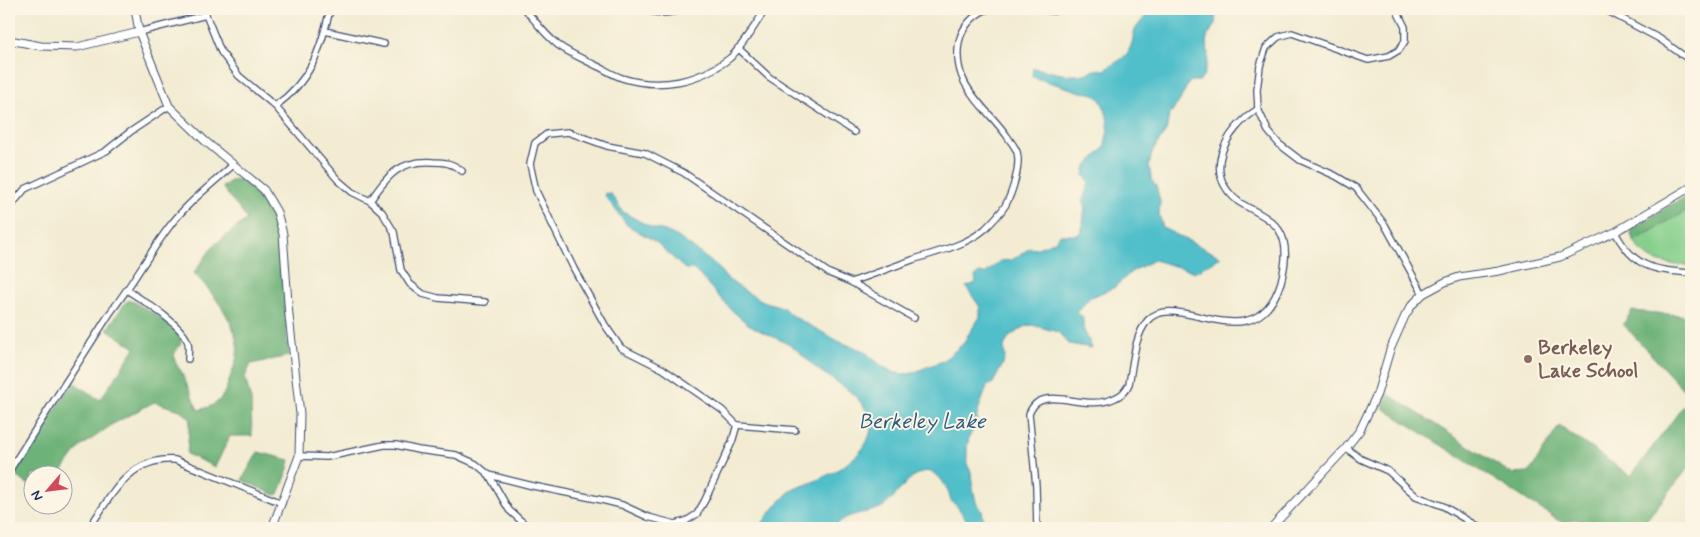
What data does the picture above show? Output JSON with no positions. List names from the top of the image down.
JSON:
{
  "water": ["Berkeley Lake"],
  "places": ["Berkeley Lake School"],
  "north": "bottom left"
}
